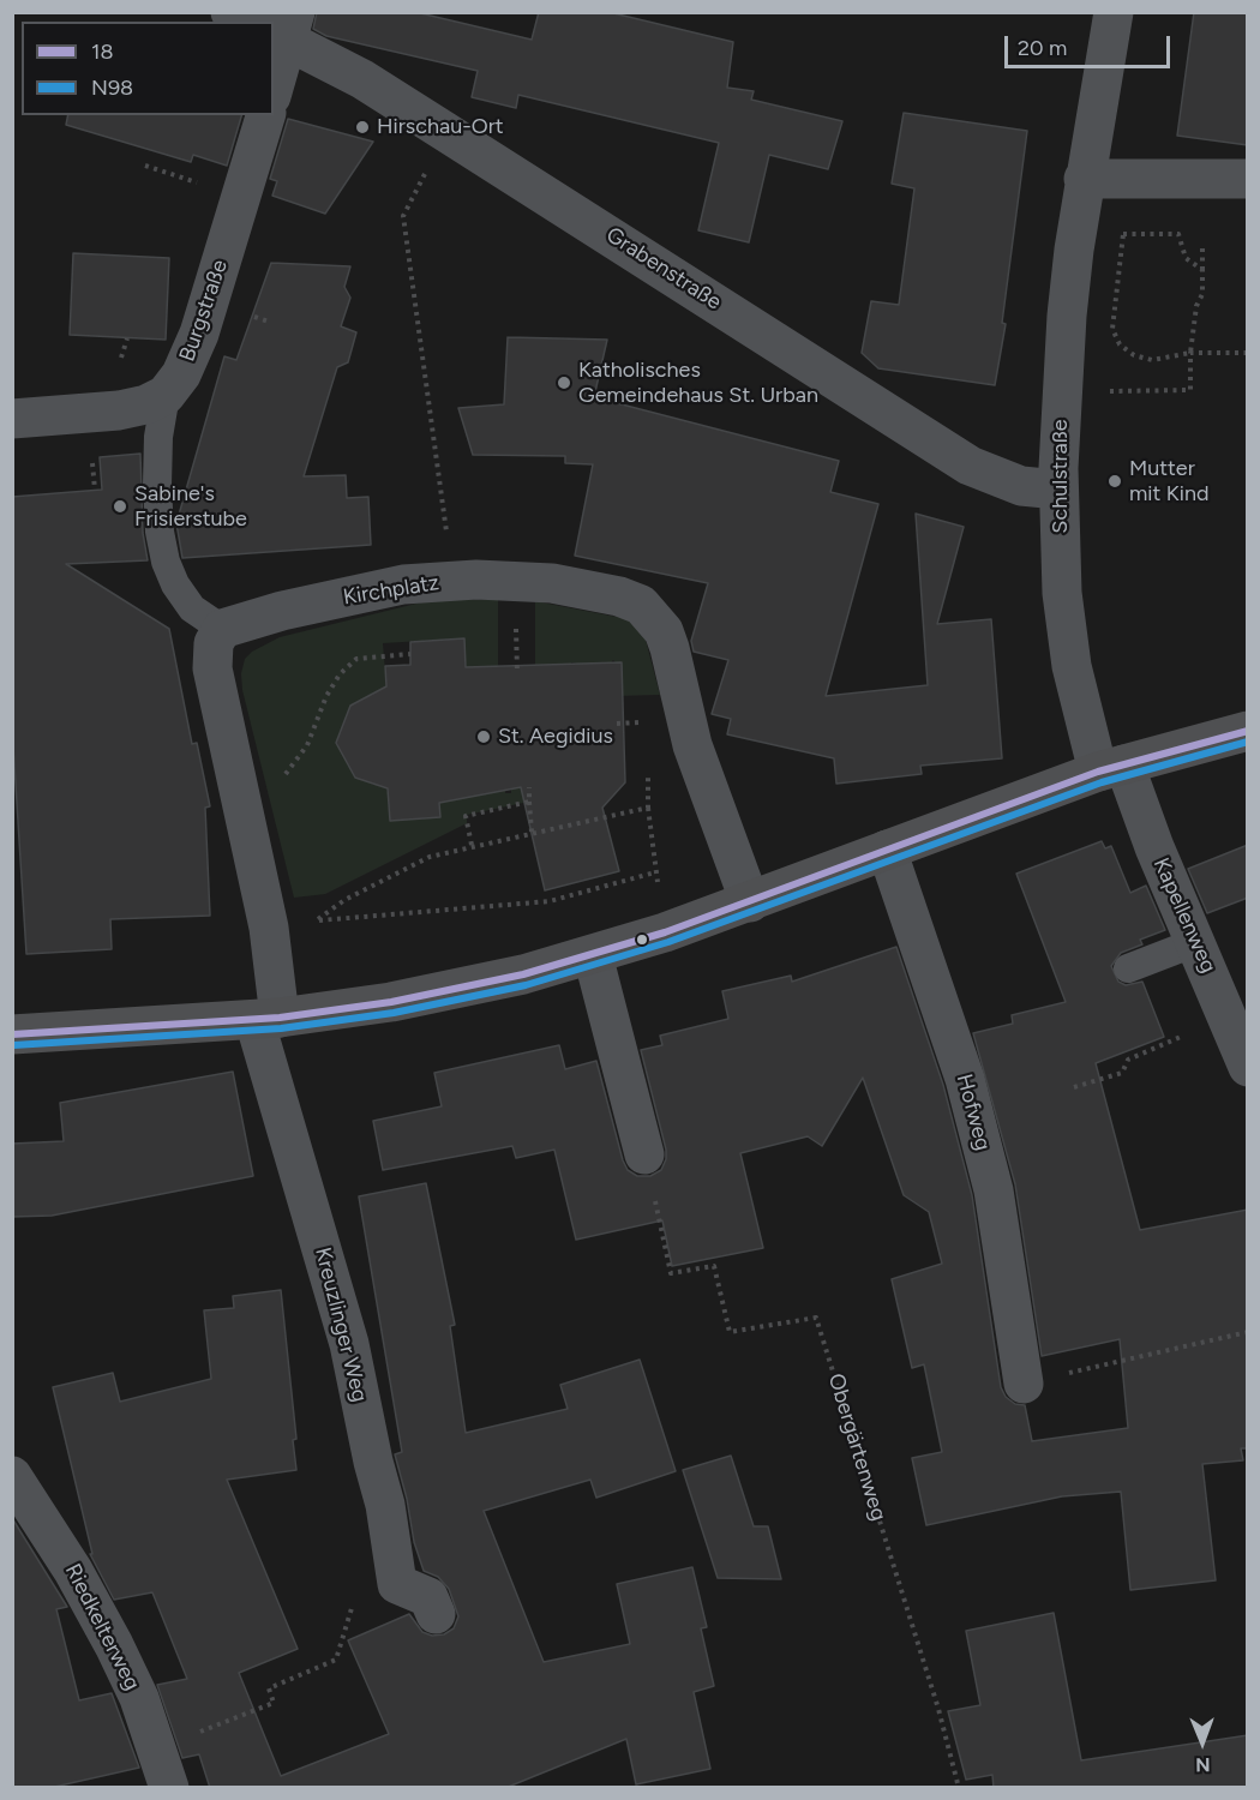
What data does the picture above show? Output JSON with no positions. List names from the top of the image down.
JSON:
{
  "streets": {
    "street": [
      "Grabenstraße",
      "Burgstraße",
      "Schulstraße",
      "Kirchplatz",
      "Kapellenweg",
      "Hofweg",
      "Kreuzlinger Weg",
      "Riedkelterweg"
    ],
    "path": ["Obergärtenweg"]
  },
  "crossings": [
    ["Grabenstraße", "Schulstraße"],
    ["Schulstraße", "Kapellenweg"]
  ],
  "places": [
    "Hirschau-Ort",
    "Katholisches Gemeindehaus St. Urban",
    "Mutter mit Kind",
    "Sabine's Frisierstube",
    "St. Aegidius"
  ],
  "lines": ["transit line 18", "transit line N98"],
  "legend": ["18", "N98"],
  "scale_bar": "20 m",
  "north": "bottom"
}
